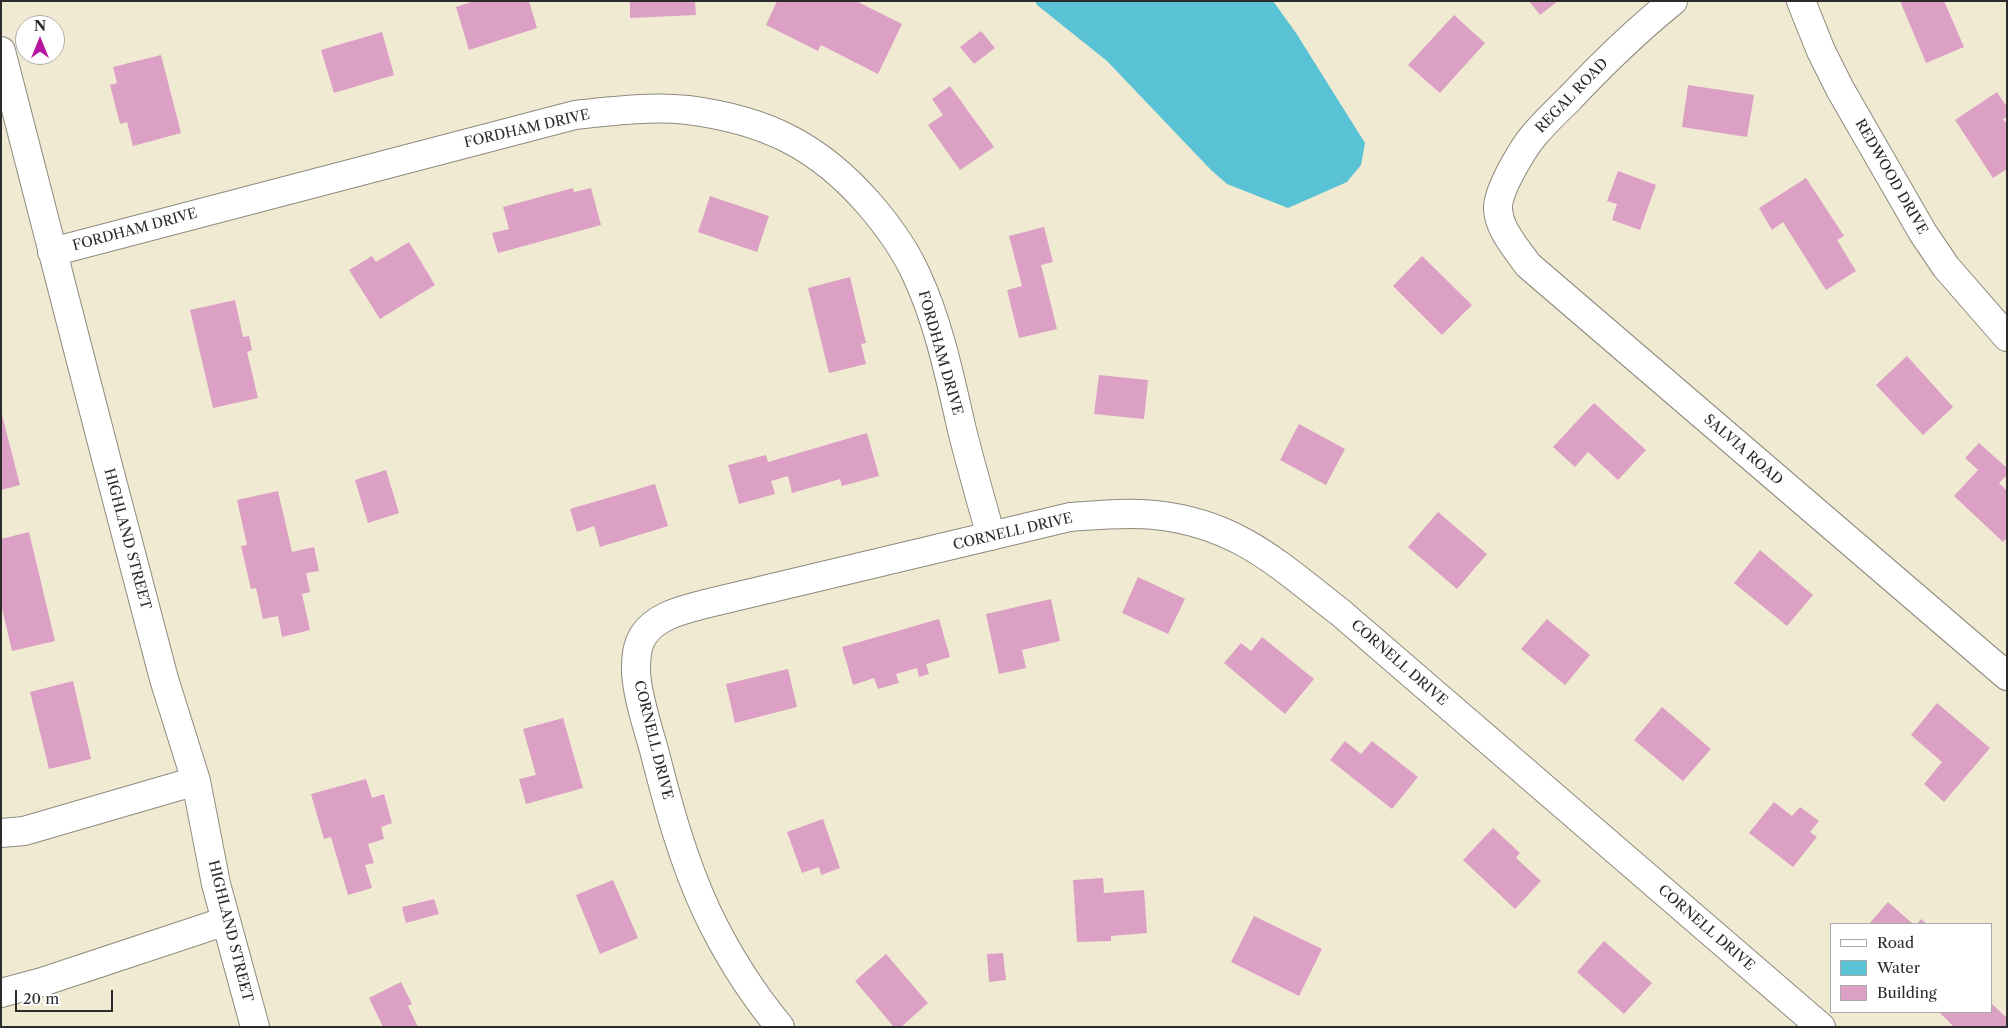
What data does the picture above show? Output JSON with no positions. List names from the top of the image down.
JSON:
{
  "streets": {
    "street": [
      "REGAL ROAD",
      "FORDHAM DRIVE",
      "REDWOOD DRIVE",
      "SALVIA ROAD",
      "CORNELL DRIVE",
      "HIGHLAND STREET"
    ]
  },
  "crossings": [
    ["REGAL ROAD", "SALVIA ROAD"],
    ["FORDHAM DRIVE", "CORNELL DRIVE"],
    ["FORDHAM DRIVE", "HIGHLAND STREET"]
  ],
  "legend": ["Road", "Water", "Building"],
  "scale_bar": "20 m",
  "north": "top"
}
